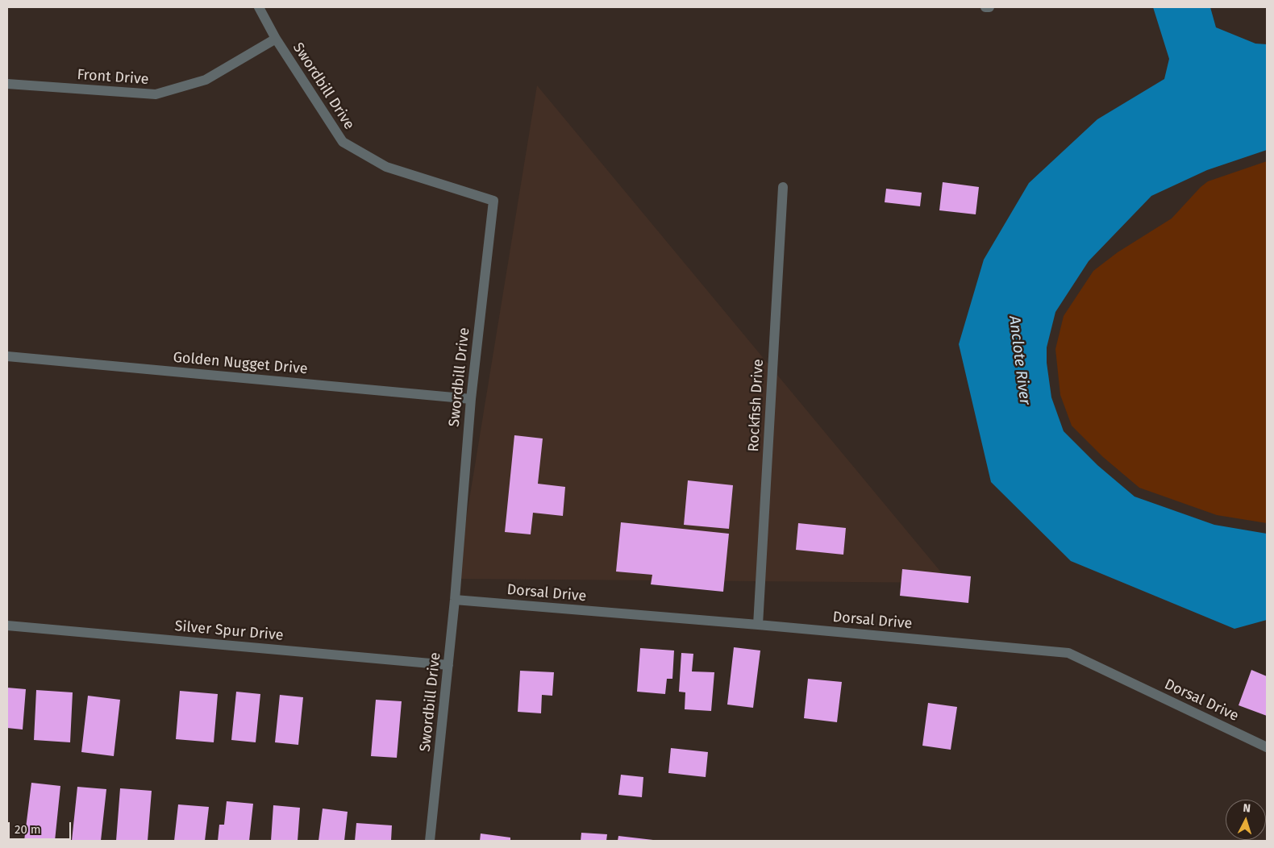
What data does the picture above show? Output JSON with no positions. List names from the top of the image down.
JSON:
{
  "streets": {
    "street": [
      "Front Drive",
      "Swordbill Drive",
      "Golden Nugget Drive",
      "Rockfish Drive",
      "Dorsal Drive",
      "Silver Spur Drive"
    ]
  },
  "crossings": [
    ["Front Drive", "Swordbill Drive"],
    ["Swordbill Drive", "Golden Nugget Drive"],
    ["Swordbill Drive", "Dorsal Drive"],
    ["Swordbill Drive", "Silver Spur Drive"],
    ["Rockfish Drive", "Dorsal Drive"]
  ],
  "water": ["Anclote River"],
  "scale_bar": "20 m",
  "north": "top"
}
